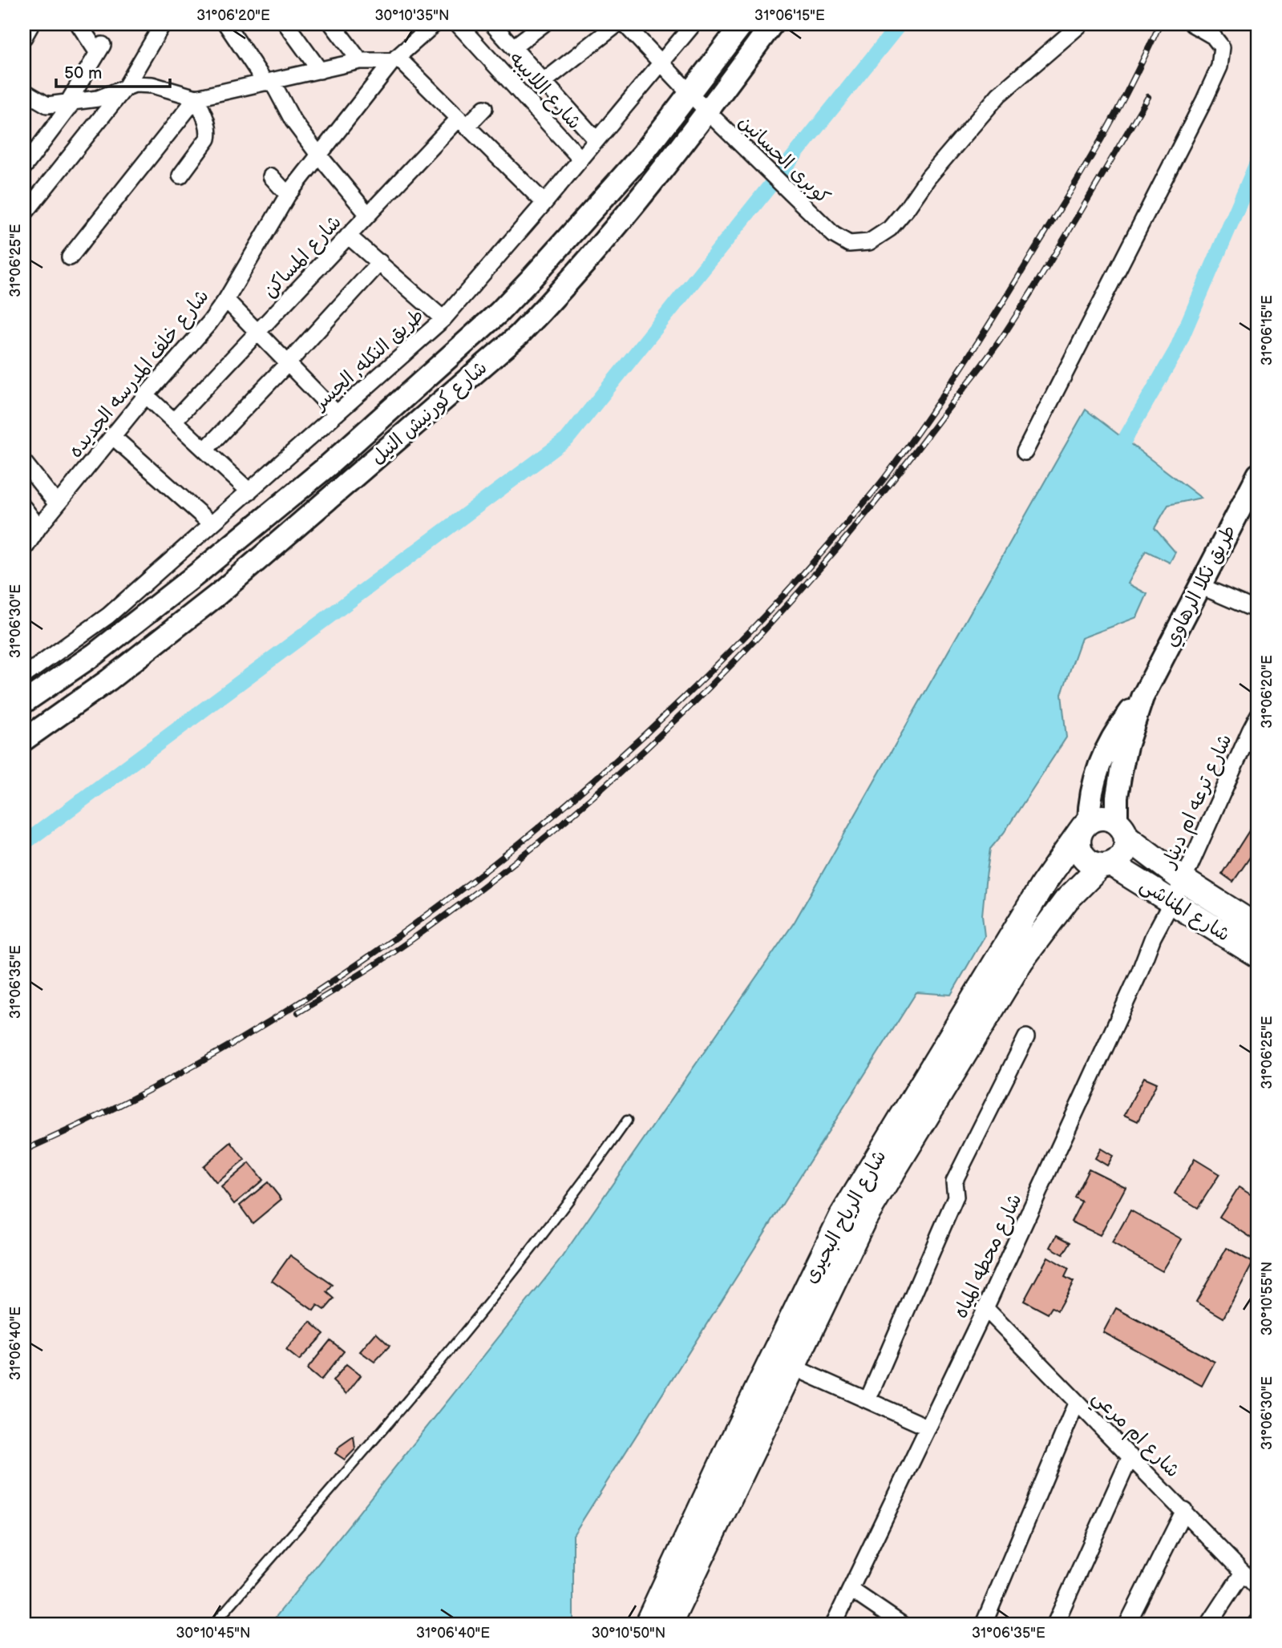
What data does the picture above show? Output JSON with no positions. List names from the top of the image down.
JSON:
{
  "streets": {
    "main road": [
      "شارع كورنيش النيل",
      "طريق نكلا الرهاوي",
      "شارع المناشى",
      "شارع الرياح البحيرى"
    ],
    "street": [
      "شارع اللابيبه",
      "كوبرى الحسانين",
      "شارع المساكن",
      "طريق النكله, الجسر",
      "شارع خلف المدرسه الجديده",
      "شارع ترعه ام دينار",
      "شارع محطه المياه",
      "شارع ام مرعي"
    ]
  },
  "crossings": [
    ["شارع اللابيبه", "طريق النكله, الجسر"],
    ["كوبرى الحسانين", "طريق النكله, الجسر"],
    ["كوبرى الحسانين", "شارع كورنيش النيل"],
    ["طريق نكلا الرهاوي", "شارع المناشى"],
    ["طريق نكلا الرهاوي", "شارع الرياح البحيرى"],
    ["شارع ترعه ام دينار", "شارع المناشى"],
    ["شارع ترعه ام دينار", "شارع محطه المياه"],
    ["شارع المناشى", "شارع الرياح البحيرى"],
    ["شارع المناشى", "شارع محطه المياه"],
    ["شارع محطه المياه", "شارع ام مرعي"]
  ],
  "scale_bar": "50 m",
  "coordinates": [
    "31°06'20\"E",
    "30°10'35\"N",
    "31°06'15\"E",
    "31°06'25\"E",
    "31°06'30\"E",
    "31°06'35\"E",
    "30°10'55\"N",
    "31°06'40\"E",
    "30°10'45\"N",
    "30°10'50\"N"
  ]
}
